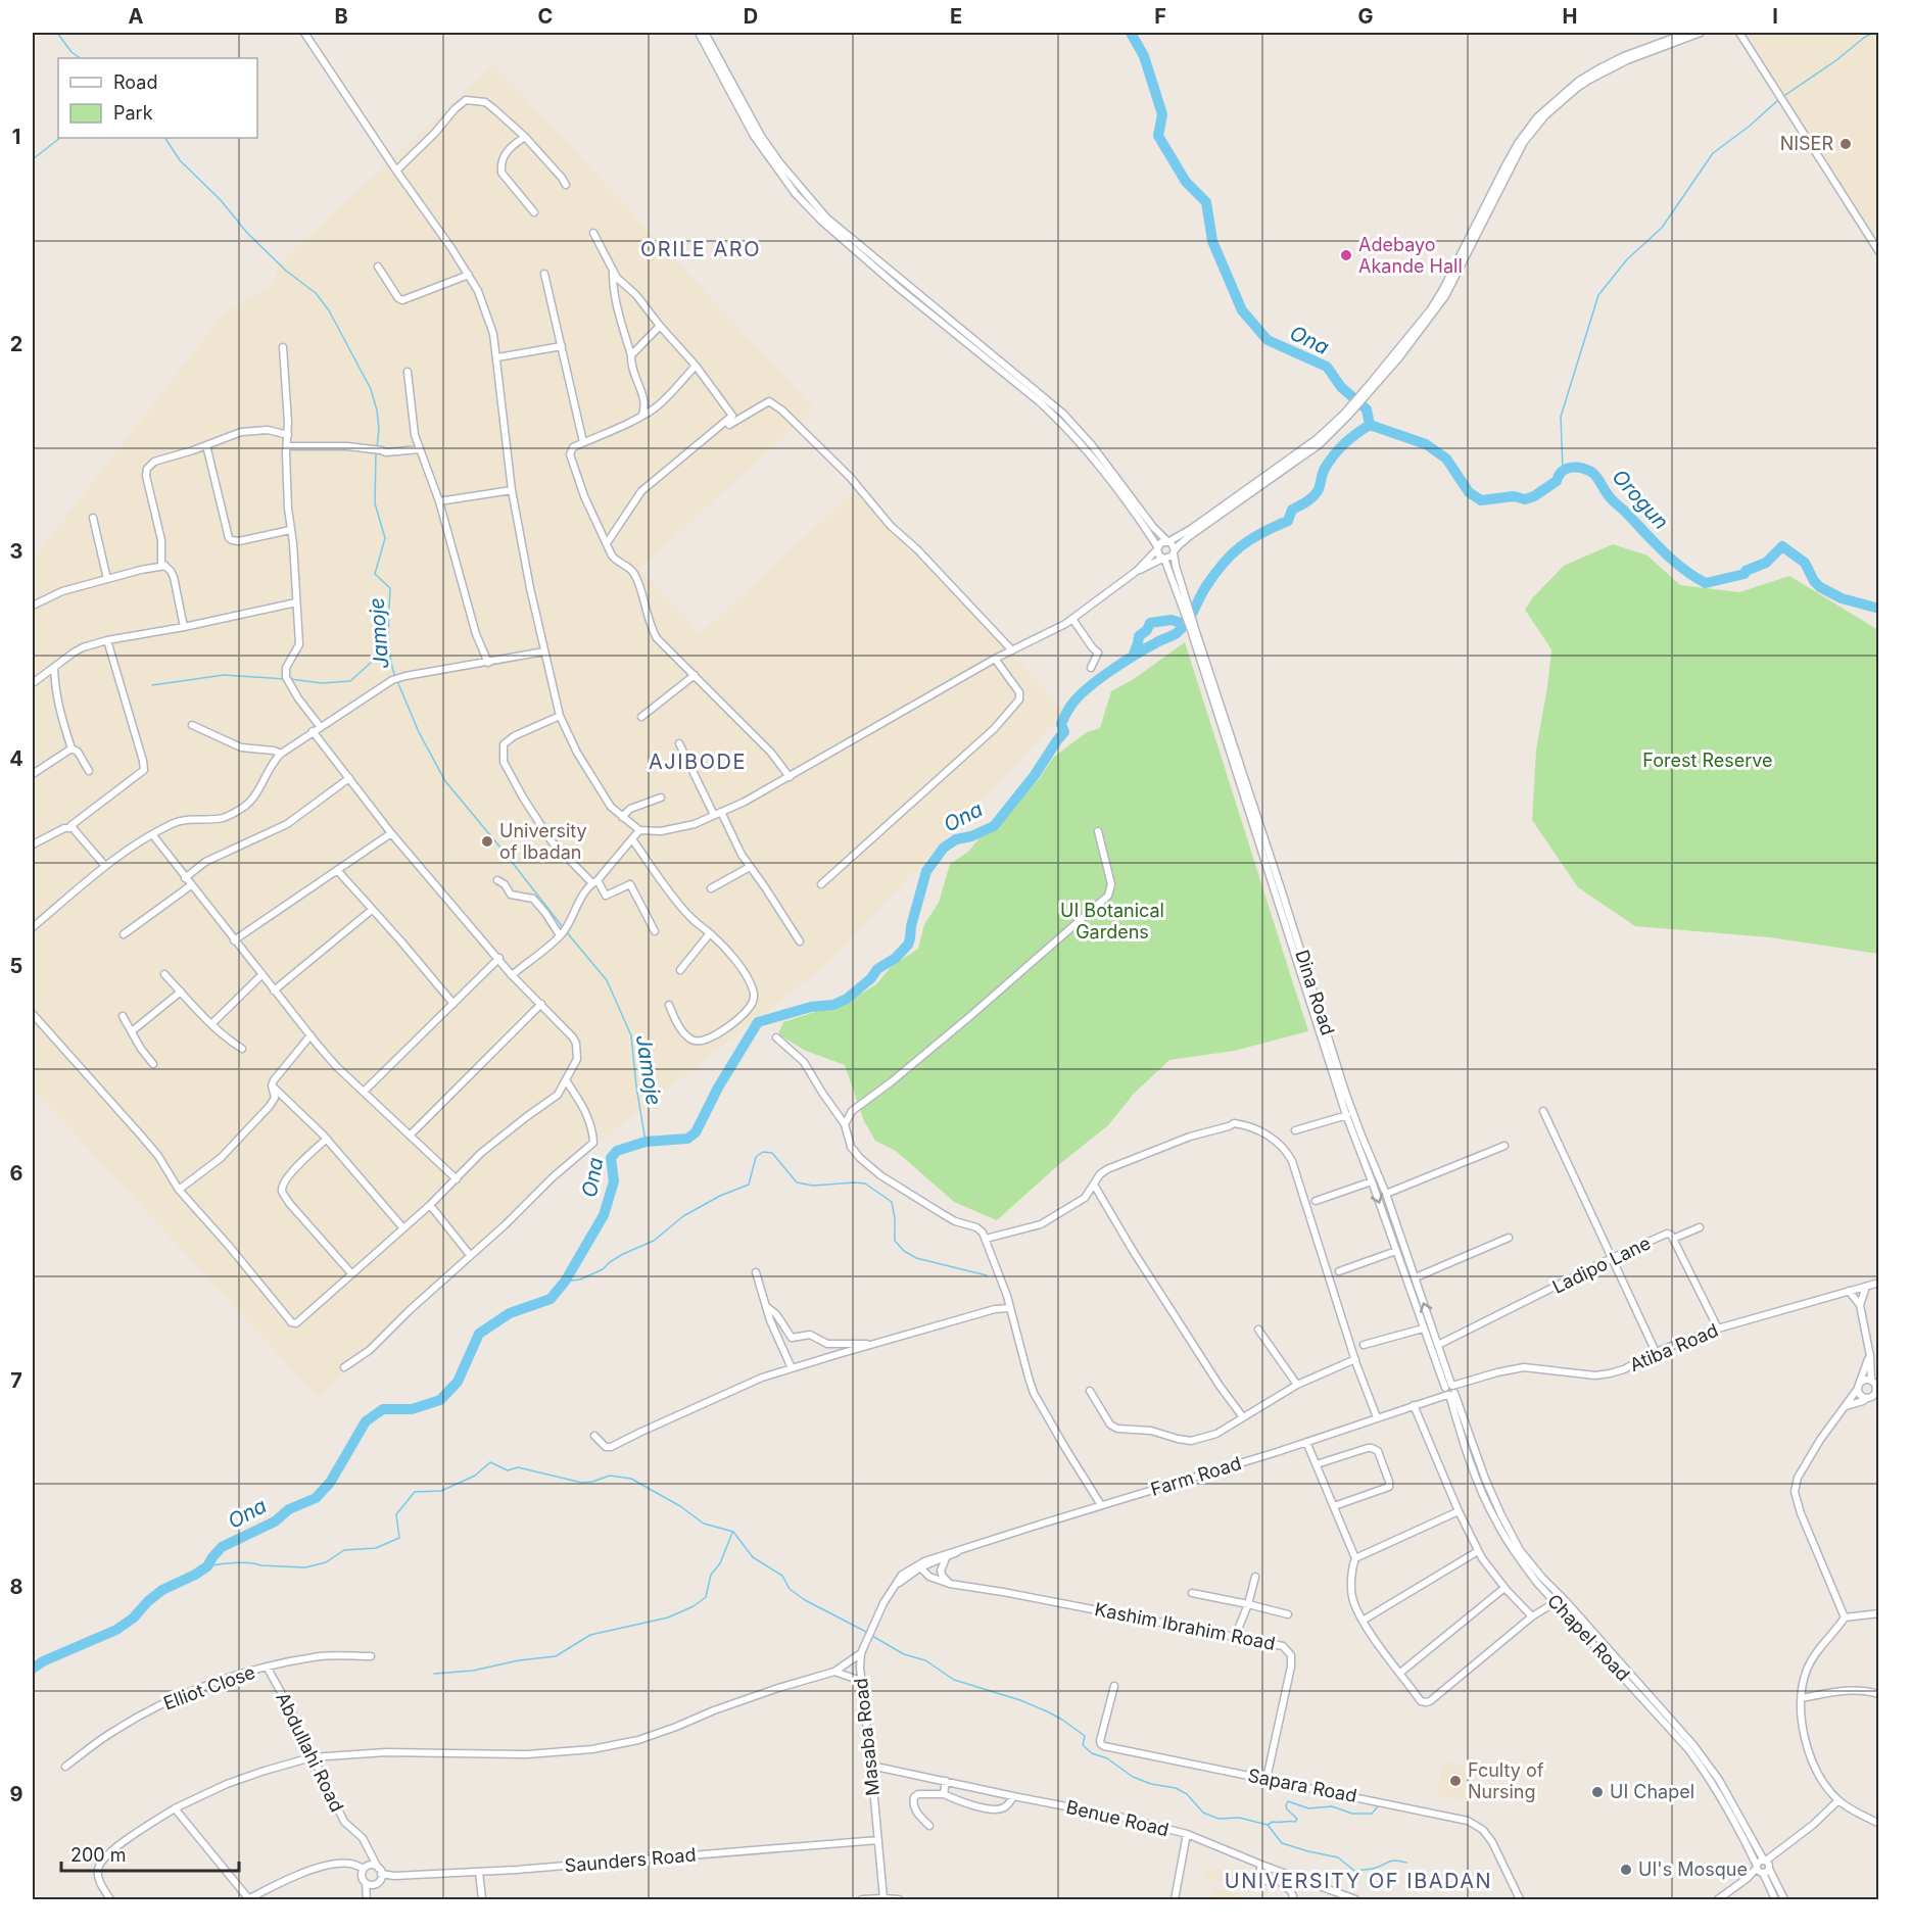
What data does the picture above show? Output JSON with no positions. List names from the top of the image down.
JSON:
{
  "streets": {
    "street": [
      "Dina Road",
      "Ladipo Lane",
      "Atiba Road",
      "Farm Road",
      "Kashim Ibrahim Road",
      "Chapel Road",
      "Elliot Close",
      "Masaba Road",
      "Abdullahi Road",
      "Sapara Road",
      "Benue Road",
      "Saunders Road"
    ]
  },
  "crossings": [
    ["Dina Road", "Ladipo Lane"],
    ["Dina Road", "Atiba Road"],
    ["Dina Road", "Farm Road"],
    ["Dina Road", "Chapel Road"],
    ["Ladipo Lane", "Atiba Road"],
    ["Atiba Road", "Farm Road"],
    ["Atiba Road", "Chapel Road"],
    ["Farm Road", "Kashim Ibrahim Road"],
    ["Farm Road", "Chapel Road"],
    ["Farm Road", "Masaba Road"],
    ["Kashim Ibrahim Road", "Sapara Road"],
    ["Elliot Close", "Abdullahi Road"],
    ["Masaba Road", "Benue Road"],
    ["Masaba Road", "Saunders Road"],
    ["Abdullahi Road", "Saunders Road"]
  ],
  "districts": ["ORILE ARO", "AJIBODE", "UNIVERSITY OF IBADAN"],
  "water": ["Ona", "Orogun", "Jamoje"],
  "parks": ["Forest Reserve", "UI Botanical Gardens"],
  "places": [
    "NISER",
    "Adebayo Akande Hall",
    "University of Ibadan",
    "Fculty of Nursing",
    "UI Chapel",
    "UI's Mosque"
  ],
  "legend": ["Road", "Park"],
  "scale_bar": "200 m",
  "grid": {
    "columns": [
      "A",
      "B",
      "C",
      "D",
      "E",
      "F",
      "G",
      "H",
      "I"
    ],
    "rows": [
      "1",
      "2",
      "3",
      "4",
      "5",
      "6",
      "7",
      "8",
      "9"
    ]
  }
}
